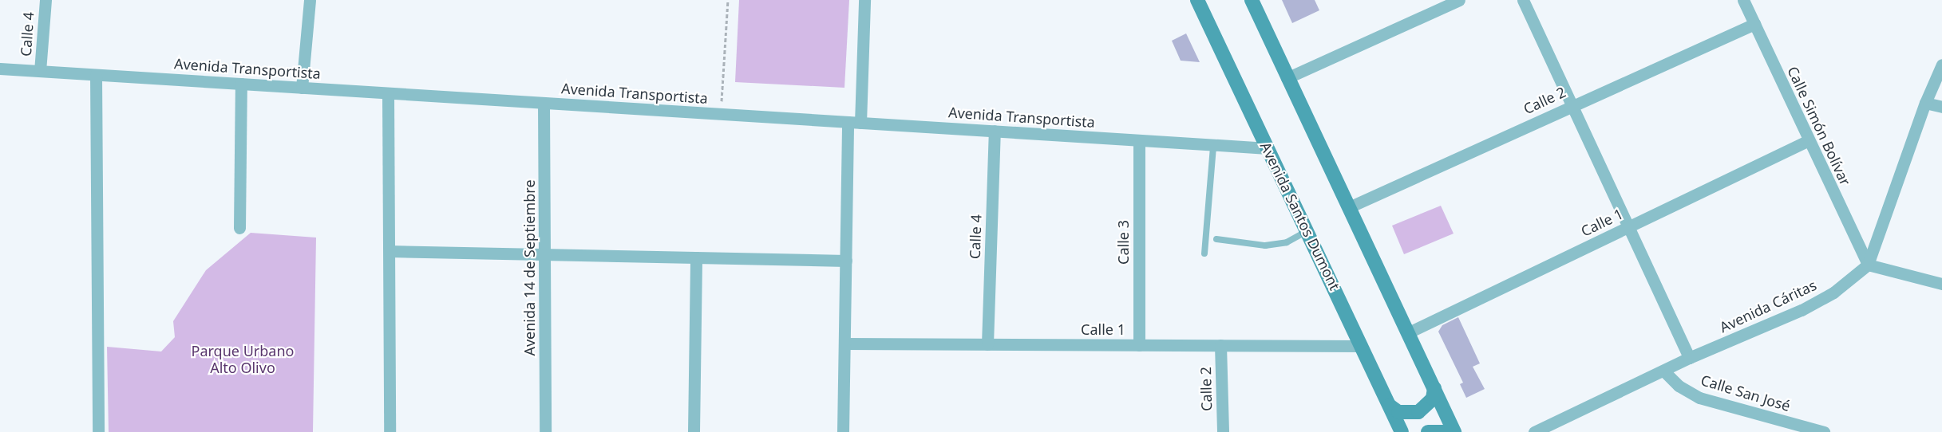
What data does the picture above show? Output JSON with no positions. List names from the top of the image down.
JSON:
{
  "streets": {
    "main road": ["Avenida Santos Dumont"],
    "street": [
      "Calle 4",
      "Avenida Transportista",
      "Calle 2",
      "Calle Simón Bolívar",
      "Calle 1",
      "Calle 3",
      "Avenida 14 de Septiembre",
      "Avenida Cáritas",
      "Calle San José"
    ]
  },
  "crossings": [
    ["Calle 4", "Avenida Transportista"],
    ["Calle 4", "Calle 1"],
    ["Avenida Transportista", "Avenida Santos Dumont"],
    ["Avenida Transportista", "Calle 3"],
    ["Avenida Transportista", "Avenida 14 de Septiembre"],
    ["Calle 2", "Calle Simón Bolívar"],
    ["Calle 2", "Calle 1"],
    ["Calle Simón Bolívar", "Calle 1"],
    ["Calle Simón Bolívar", "Avenida Cáritas"],
    ["Avenida Santos Dumont", "Calle 1"],
    ["Calle 1", "Calle 3"],
    ["Avenida Cáritas", "Calle San José"]
  ],
  "parks": ["Parque Urbano Alto Olivo"]
}
